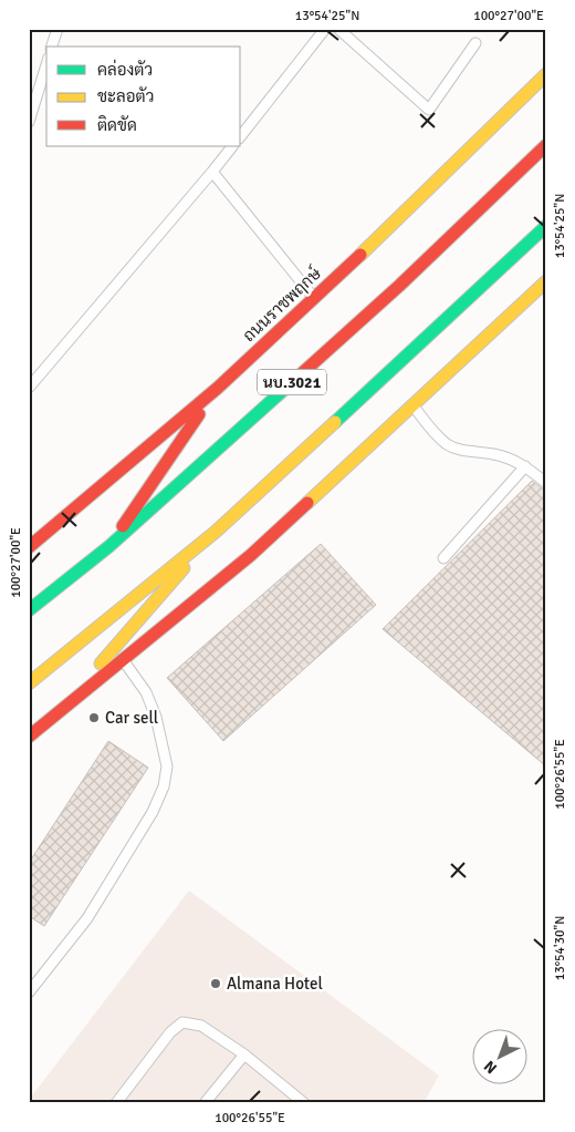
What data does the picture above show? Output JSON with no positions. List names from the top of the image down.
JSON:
{
  "streets": {
    "main road": ["ถนนราชพฤกษ์", "นบ.3021"]
  },
  "places": ["Car sell", "Almana Hotel"],
  "legend": ["คล่องตัว", "ชะลอตัว", "ติดขัด"],
  "north": "bottom left",
  "coordinates": [
    "13°54'25\"N",
    "100°27'00\"E",
    "100°26'55\"E",
    "13°54'30\"N"
  ]
}
